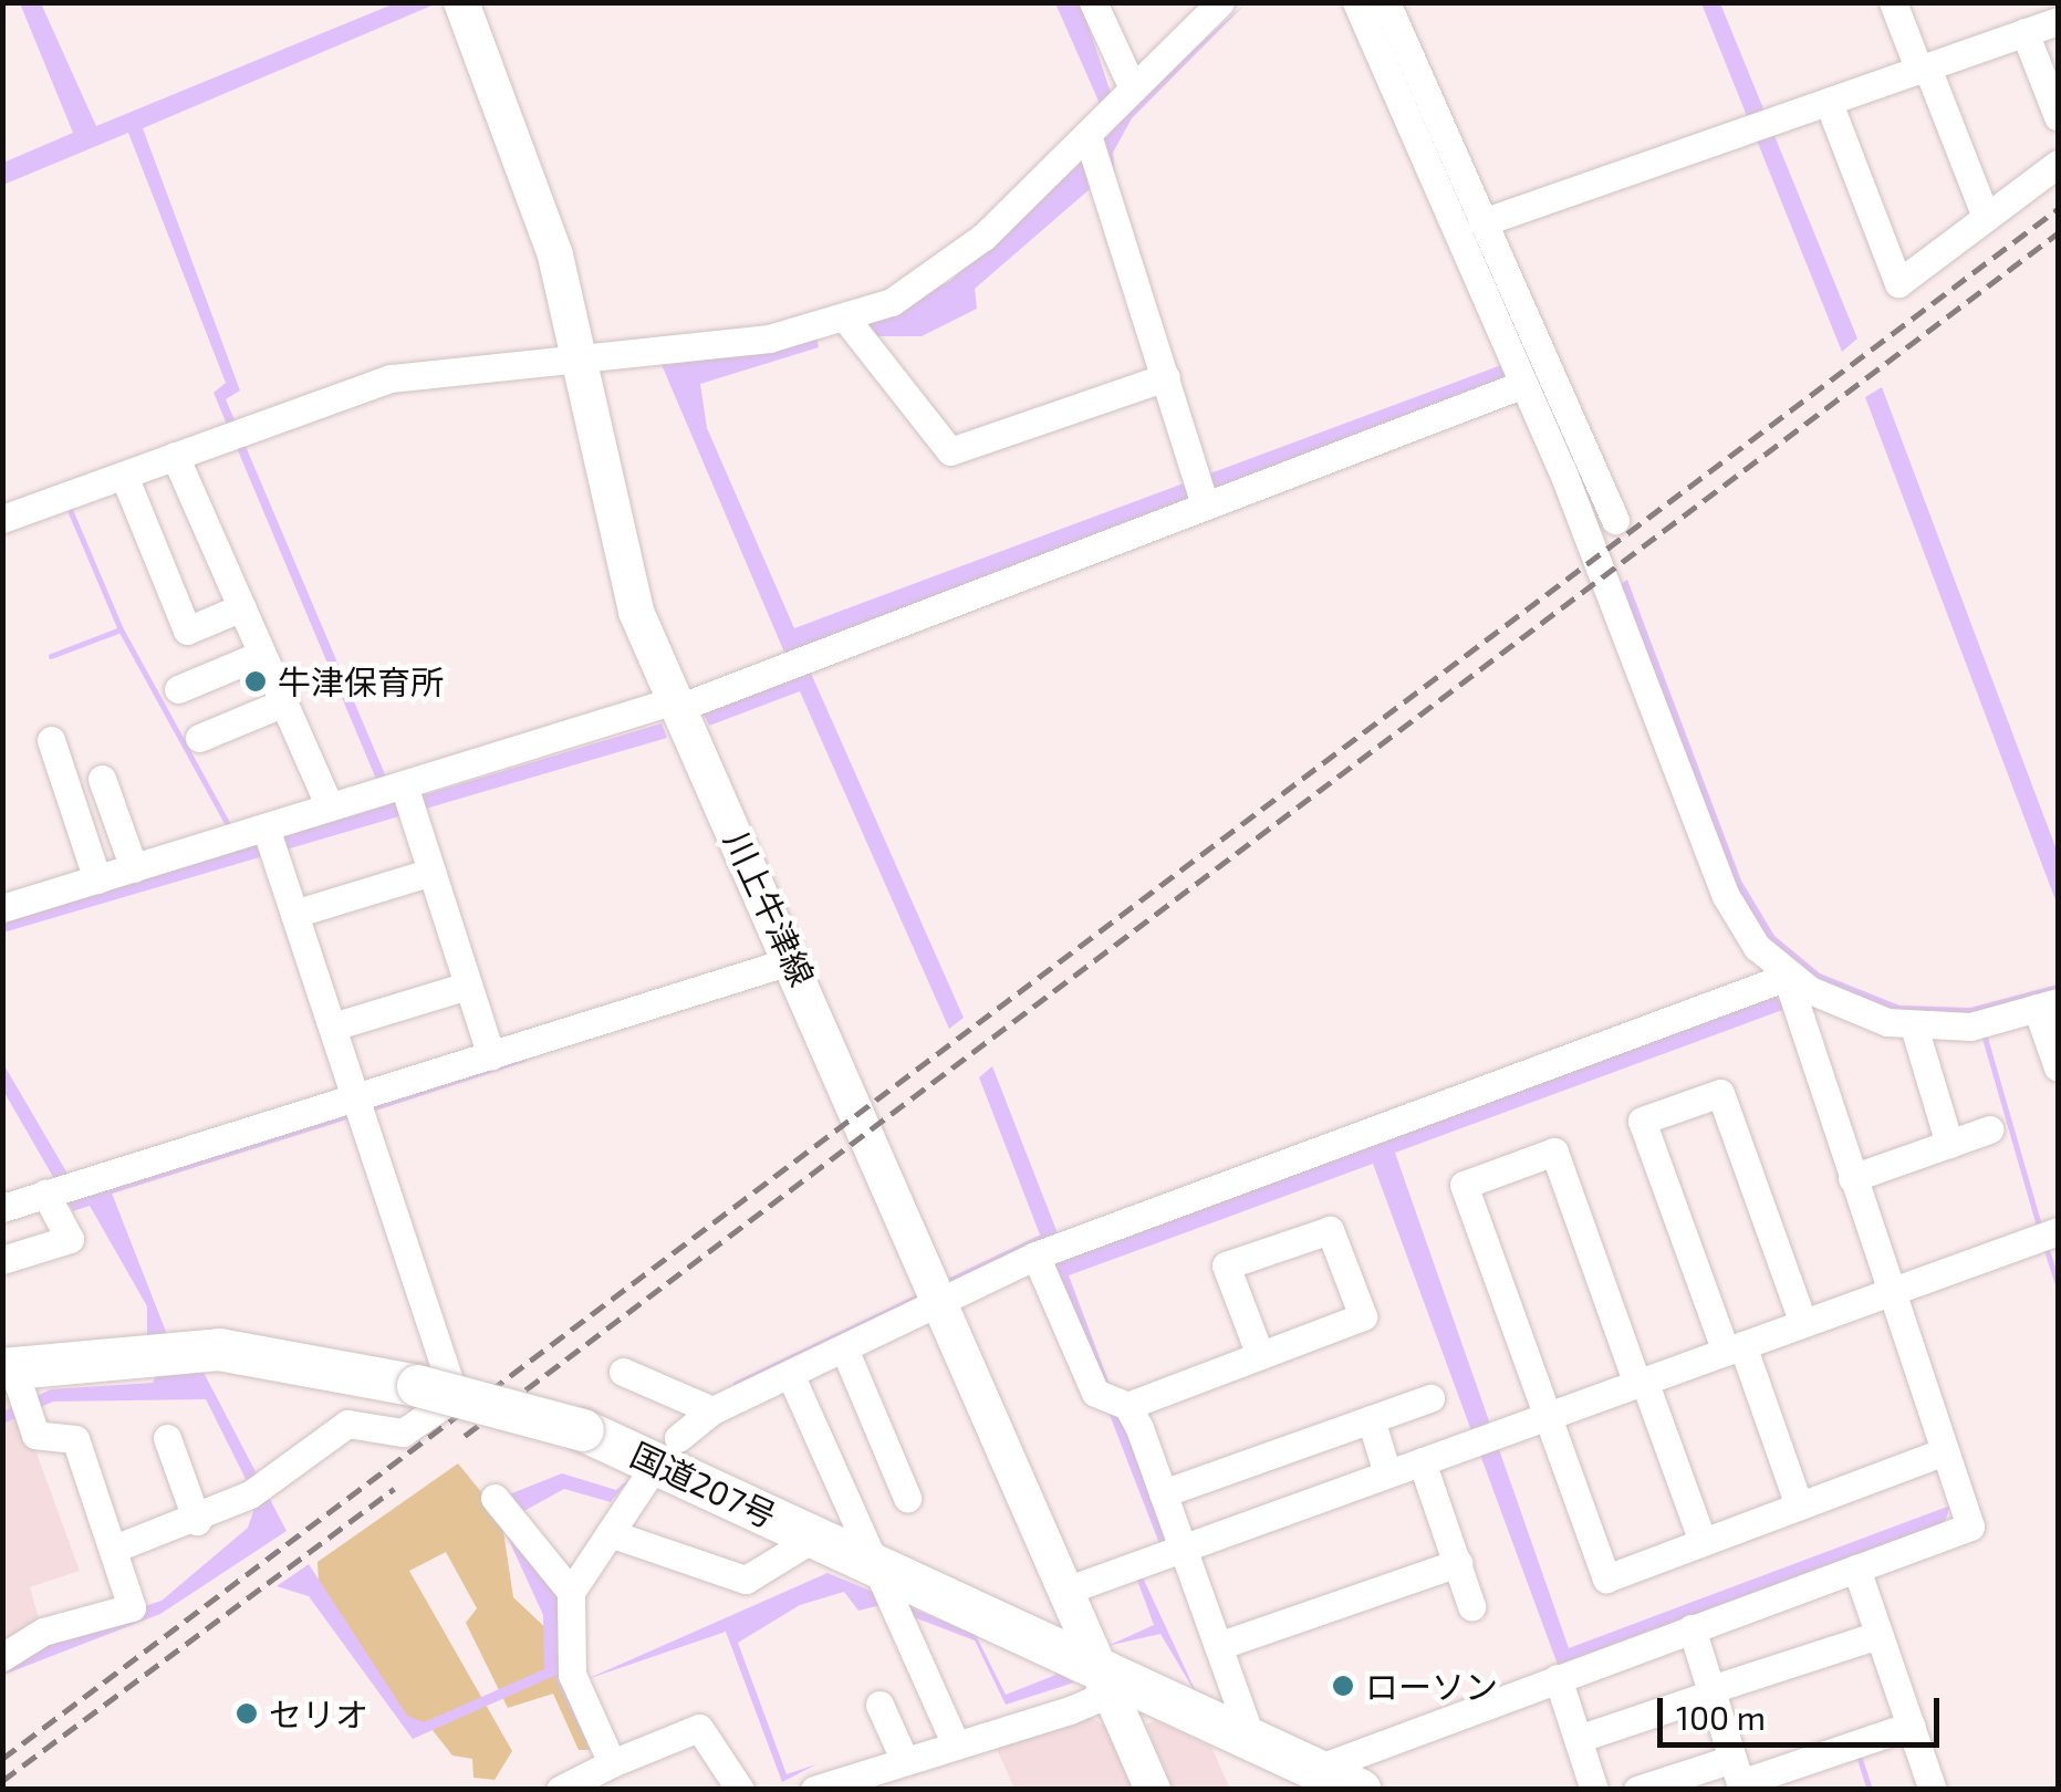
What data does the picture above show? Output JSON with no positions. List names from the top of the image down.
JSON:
{
  "streets": {
    "highway": ["国道207号"],
    "main road": ["川上牛津線"]
  },
  "crossings": [
    ["川上牛津線", "国道207号"]
  ],
  "places": ["牛津保育所", "ローソン", "セリオ"],
  "scale_bar": "100 m"
}
